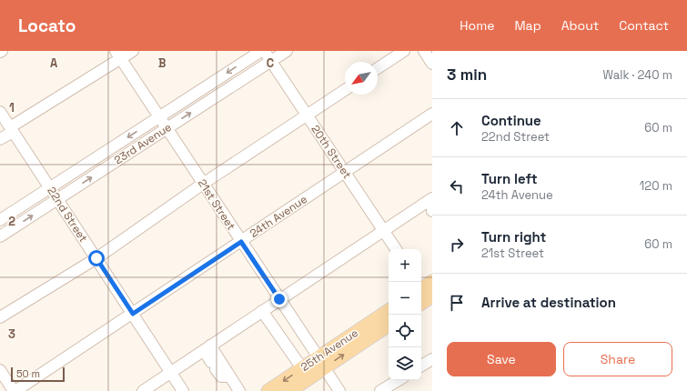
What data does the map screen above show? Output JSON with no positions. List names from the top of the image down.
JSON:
{
  "streets": {
    "main road": ["25th Avenue"],
    "street": [
      "23rd Avenue",
      "20th Street",
      "21st Street",
      "22nd Street",
      "24th Avenue"
    ]
  },
  "crossings": [
    ["23rd Avenue", "20th Street"],
    ["23rd Avenue", "21st Street"],
    ["23rd Avenue", "22nd Street"],
    ["20th Street", "24th Avenue"],
    ["21st Street", "24th Avenue"],
    ["21st Street", "25th Avenue"],
    ["22nd Street", "24th Avenue"]
  ],
  "scale_bar": "50 m",
  "north": "bottom left",
  "page": {
    "header": "Locato",
    "nav": [
      "Home",
      "Map",
      "About",
      "Contact"
    ],
    "heading": ["3 min", "Walk · 240 m"],
    "list": [
      ["Continue", "22nd Street", "60 m"],
      ["Turn left", "24th Avenue", "120 m"],
      ["Turn right", "21st Street", "60 m"],
      "Arrive at destination"
    ],
    "map_buttons": ["+", "−"],
    "buttons": ["Save", "Share"],
    "scale": "50 m"
  },
  "grid": {
    "columns": ["A", "B", "C"],
    "rows": ["1", "2", "3"]
  }
}
